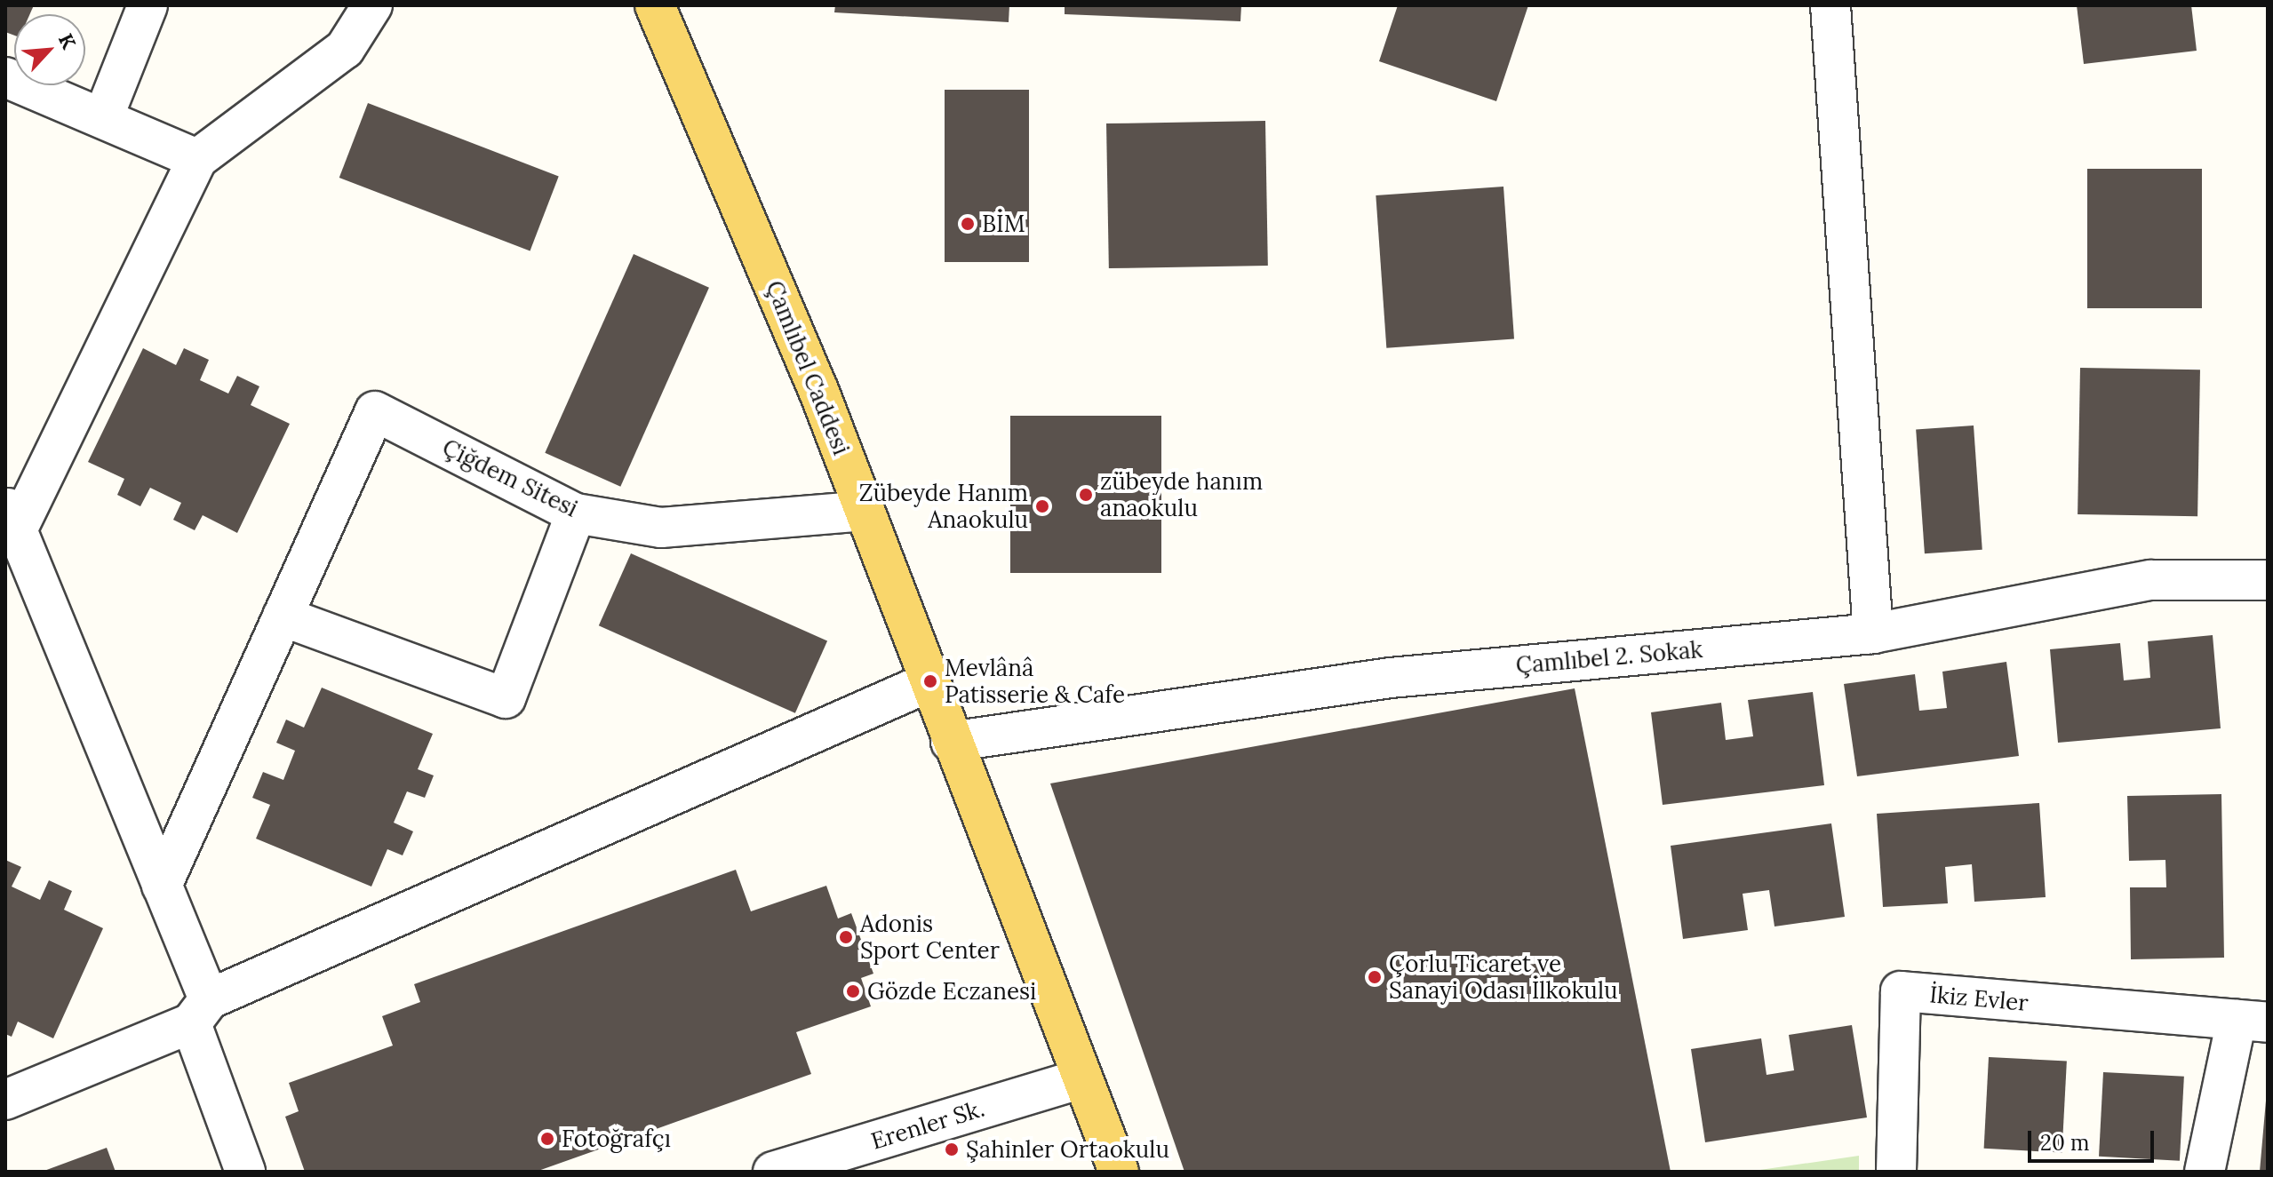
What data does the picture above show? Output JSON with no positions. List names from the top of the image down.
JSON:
{
  "streets": {
    "main road": ["Çamlıbel Caddesi"],
    "street": [
      "Çiğdem Sitesi",
      "Çamlıbel 2. Sokak",
      "İkiz Evler",
      "Erenler Sk."
    ]
  },
  "crossings": [
    ["Çamlıbel Caddesi", "Çiğdem Sitesi"],
    ["Çamlıbel Caddesi", "Çamlıbel 2. Sokak"],
    ["Çamlıbel Caddesi", "Erenler Sk."]
  ],
  "places": [
    "BİM",
    "zübeyde hanım anaokulu",
    "Zübeyde Hanım Anaokulu",
    "Mevlânâ Patisserie & Cafe",
    "Adonis Sport Center",
    "Çorlu Ticaret ve Sanayi Odası İlkokulu",
    "Gözde Eczanesi",
    "Fotoğrafçı",
    "Şahinler Ortaokulu"
  ],
  "scale_bar": "20 m",
  "north": "top right"
}
